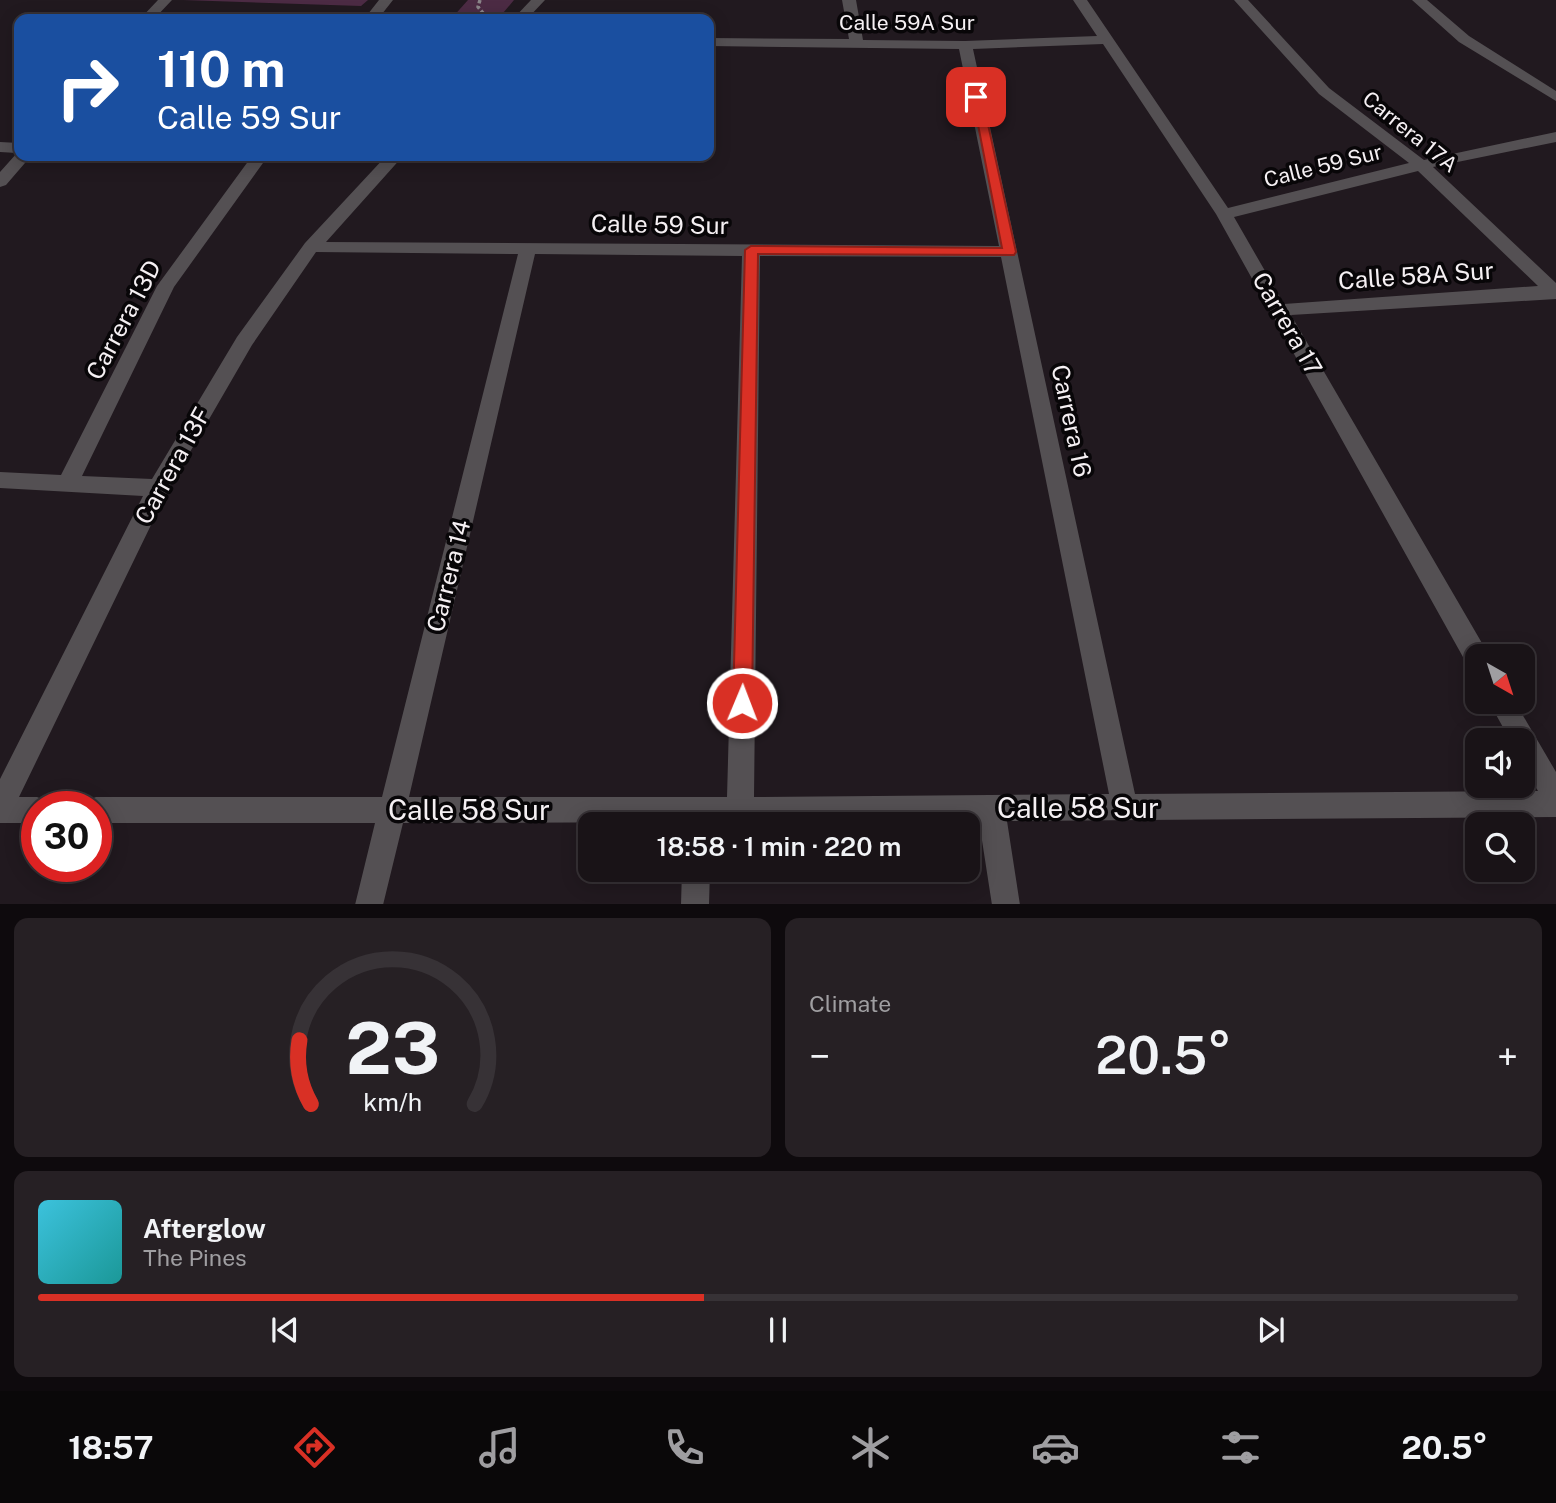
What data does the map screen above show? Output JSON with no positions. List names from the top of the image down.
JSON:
{
  "streets": {
    "street": [
      "Calle 59A Sur",
      "Carrera 17A",
      "Calle 59 Sur",
      "Calle 58A Sur",
      "Carrera 13D",
      "Carrera 17",
      "Carrera 16",
      "Carrera 13F",
      "Carrera 14",
      "Calle 58 Sur"
    ]
  },
  "crossings": [
    ["Calle 59A Sur", "Carrera 17"],
    ["Calle 59A Sur", "Carrera 16"],
    ["Carrera 17A", "Calle 59 Sur"],
    ["Carrera 17A", "Calle 58A Sur"],
    ["Calle 59 Sur", "Carrera 17"],
    ["Calle 59 Sur", "Carrera 16"],
    ["Calle 59 Sur", "Carrera 13F"],
    ["Calle 59 Sur", "Carrera 14"],
    ["Calle 58A Sur", "Carrera 17"],
    ["Carrera 16", "Calle 58 Sur"],
    ["Carrera 14", "Calle 58 Sur"]
  ],
  "north": "bottom right",
  "page": {
    "turn": ["110 m", "Calle 59 Sur"],
    "limit": "30",
    "trip": "18:58 · 1 min · 220 m",
    "tile": "Climate",
    "heat": ["−", "20.5°", "+"],
    "song": ["Afterglow", "The Pines"],
    "tabs": ["18:57", "20.5°"],
    "gauge": ["23", "km/h"]
  }
}
